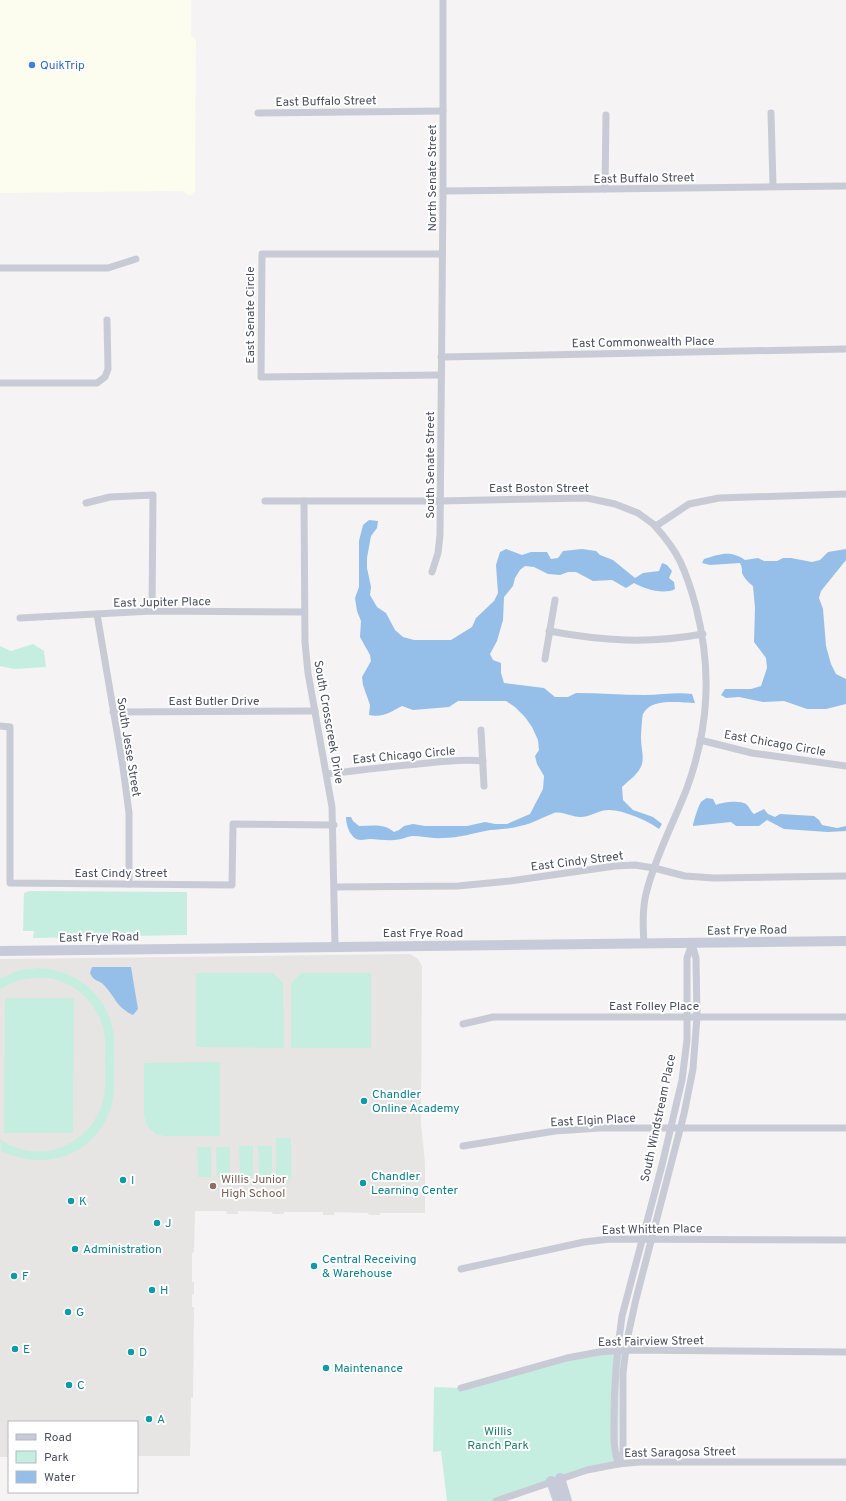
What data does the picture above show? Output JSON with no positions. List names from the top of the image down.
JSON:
{
  "streets": {
    "street": [
      "East Buffalo Street",
      "North Senate Street",
      "East Senate Circle",
      "East Commonwealth Place",
      "South Senate Street",
      "East Boston Street",
      "East Jupiter Place",
      "East Butler Drive",
      "South Crosscreek Drive",
      "East Chicago Circle",
      "South Jesse Street",
      "East Cindy Street",
      "East Frye Road",
      "East Folley Place",
      "South Windstream Place",
      "East Elgin Place",
      "East Whitten Place",
      "East Fairview Street",
      "East Saragosa Street"
    ]
  },
  "crossings": [
    ["East Buffalo Street", "North Senate Street"],
    ["North Senate Street", "East Senate Circle"],
    ["North Senate Street", "East Commonwealth Place"],
    ["North Senate Street", "South Senate Street"],
    ["East Senate Circle", "South Senate Street"],
    ["East Commonwealth Place", "South Senate Street"],
    ["South Senate Street", "East Boston Street"],
    ["East Boston Street", "South Crosscreek Drive"],
    ["East Jupiter Place", "South Crosscreek Drive"],
    ["East Jupiter Place", "South Jesse Street"],
    ["East Butler Drive", "South Crosscreek Drive"],
    ["East Butler Drive", "South Jesse Street"],
    ["South Crosscreek Drive", "East Chicago Circle"],
    ["South Crosscreek Drive", "East Cindy Street"],
    ["South Crosscreek Drive", "East Frye Road"],
    ["South Jesse Street", "East Cindy Street"],
    ["East Frye Road", "South Windstream Place"],
    ["East Folley Place", "South Windstream Place"],
    ["South Windstream Place", "East Elgin Place"],
    ["South Windstream Place", "East Whitten Place"],
    ["South Windstream Place", "East Fairview Street"],
    ["South Windstream Place", "East Saragosa Street"]
  ],
  "parks": ["Willis Ranch Park"],
  "places": [
    "QuikTrip",
    "Chandler Online Academy",
    "I",
    "Chandler Learning Center",
    "Willis Junior High School",
    "K",
    "J",
    "Administration",
    "Central Receiving & Warehouse",
    "F",
    "H",
    "G",
    "E",
    "D",
    "Maintenance",
    "C",
    "A"
  ],
  "legend": ["Road", "Park", "Water"]
}
